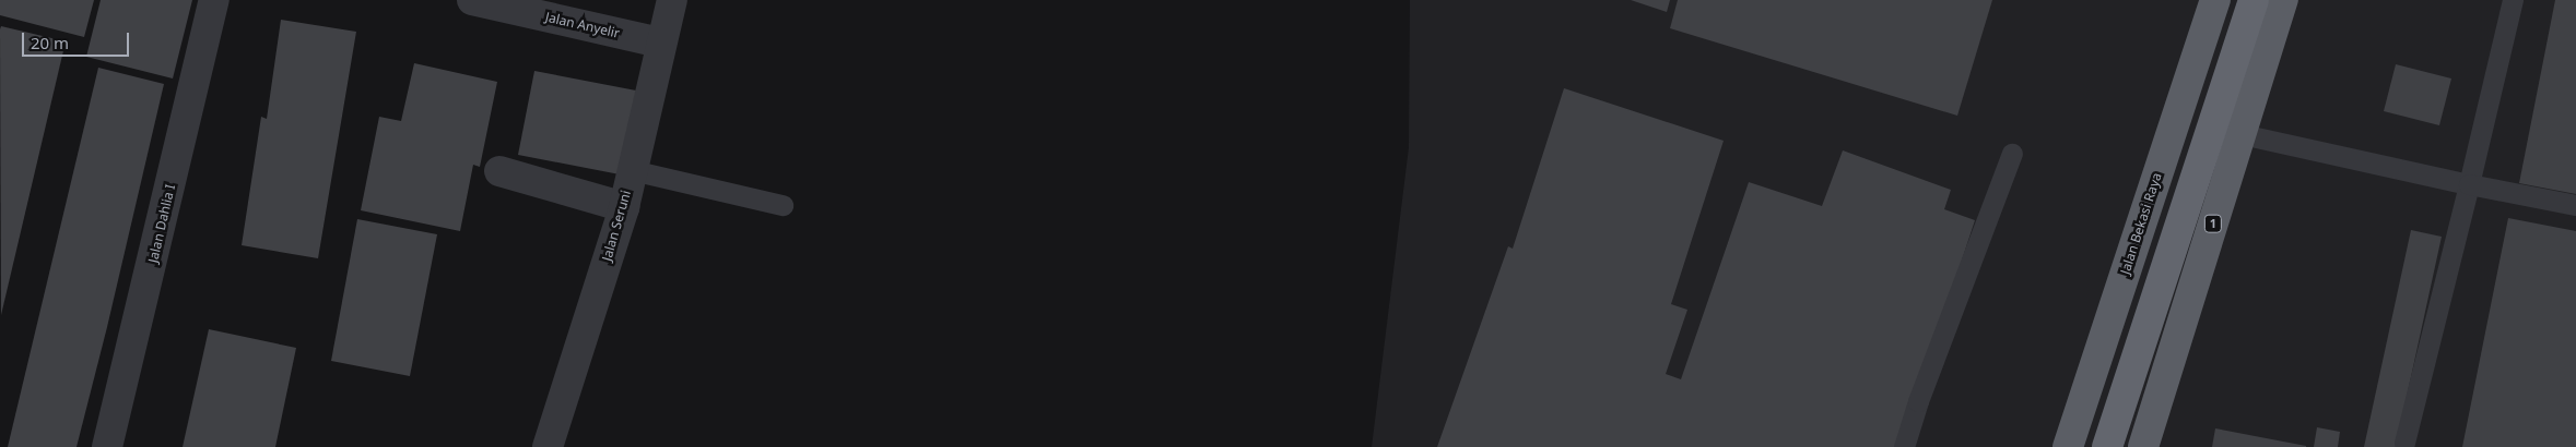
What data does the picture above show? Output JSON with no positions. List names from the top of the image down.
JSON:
{
  "streets": {
    "highway": ["Jalan Bekasi Raya", "1"],
    "street": ["Jalan Anyelir", "Jalan Dahlia I", "Jalan Seruni"]
  },
  "crossings": [
    ["Jalan Anyelir", "Jalan Seruni"]
  ],
  "scale_bar": "20 m"
}
